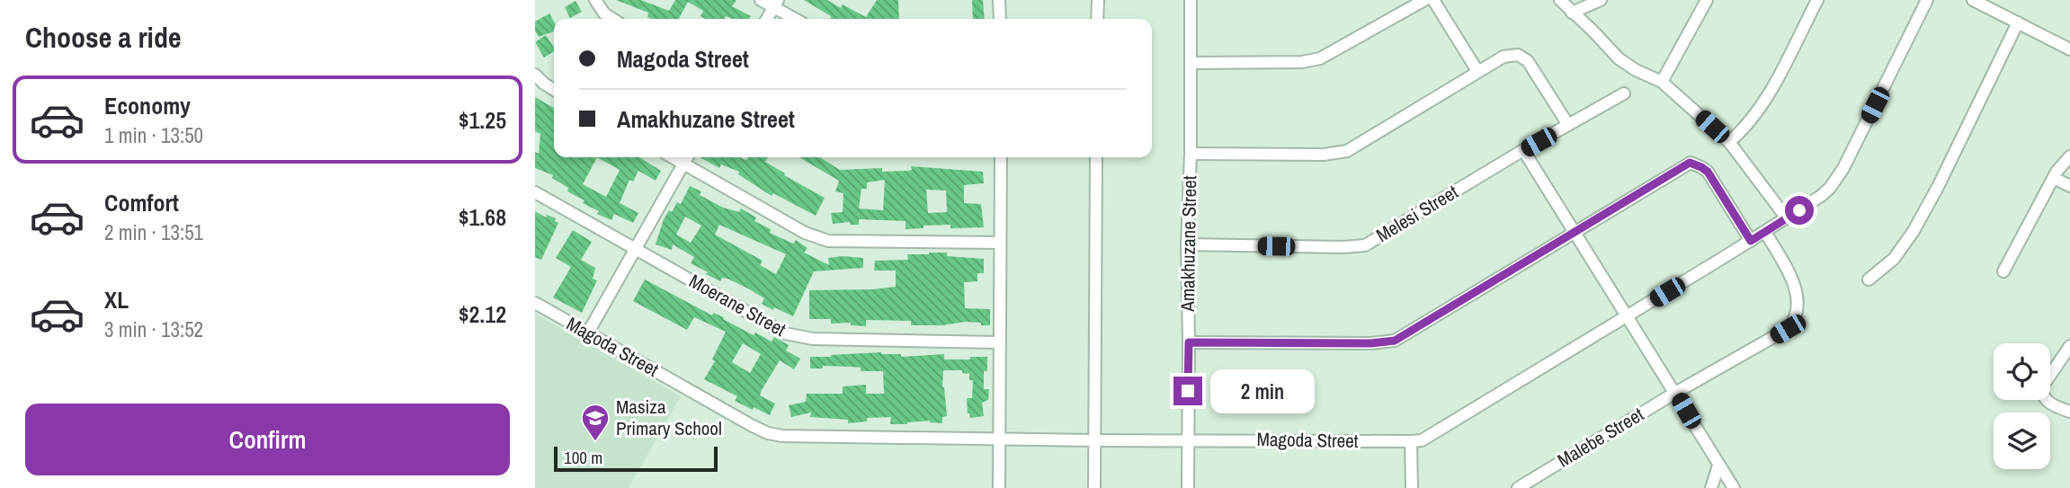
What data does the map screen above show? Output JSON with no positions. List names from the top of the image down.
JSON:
{
  "streets": {
    "street": [
      "Melesi Street",
      "Amakhuzane Street",
      "Moerane Street",
      "Magoda Street",
      "Malebe Street"
    ]
  },
  "crossings": [
    ["Melesi Street", "Amakhuzane Street"],
    ["Amakhuzane Street", "Magoda Street"],
    ["Magoda Street", "Malebe Street"]
  ],
  "places": {
    "school or university": ["Masiza Primary School"]
  },
  "scale_bar": "100 m",
  "page": {
    "heading": "Choose a ride",
    "banner": ["Magoda Street", "Amakhuzane Street"],
    "list": [
      {
        "name": "Economy",
        "note": "1 min · 13:50",
        "value": "$1.25"
      },
      {
        "name": "Comfort",
        "note": "2 min · 13:51",
        "value": "$1.68"
      },
      {
        "name": "XL",
        "note": "3 min · 13:52",
        "value": "$2.12"
      }
    ],
    "bubble": "2 min",
    "buttons": "Confirm",
    "scale": "100 m"
  }
}
